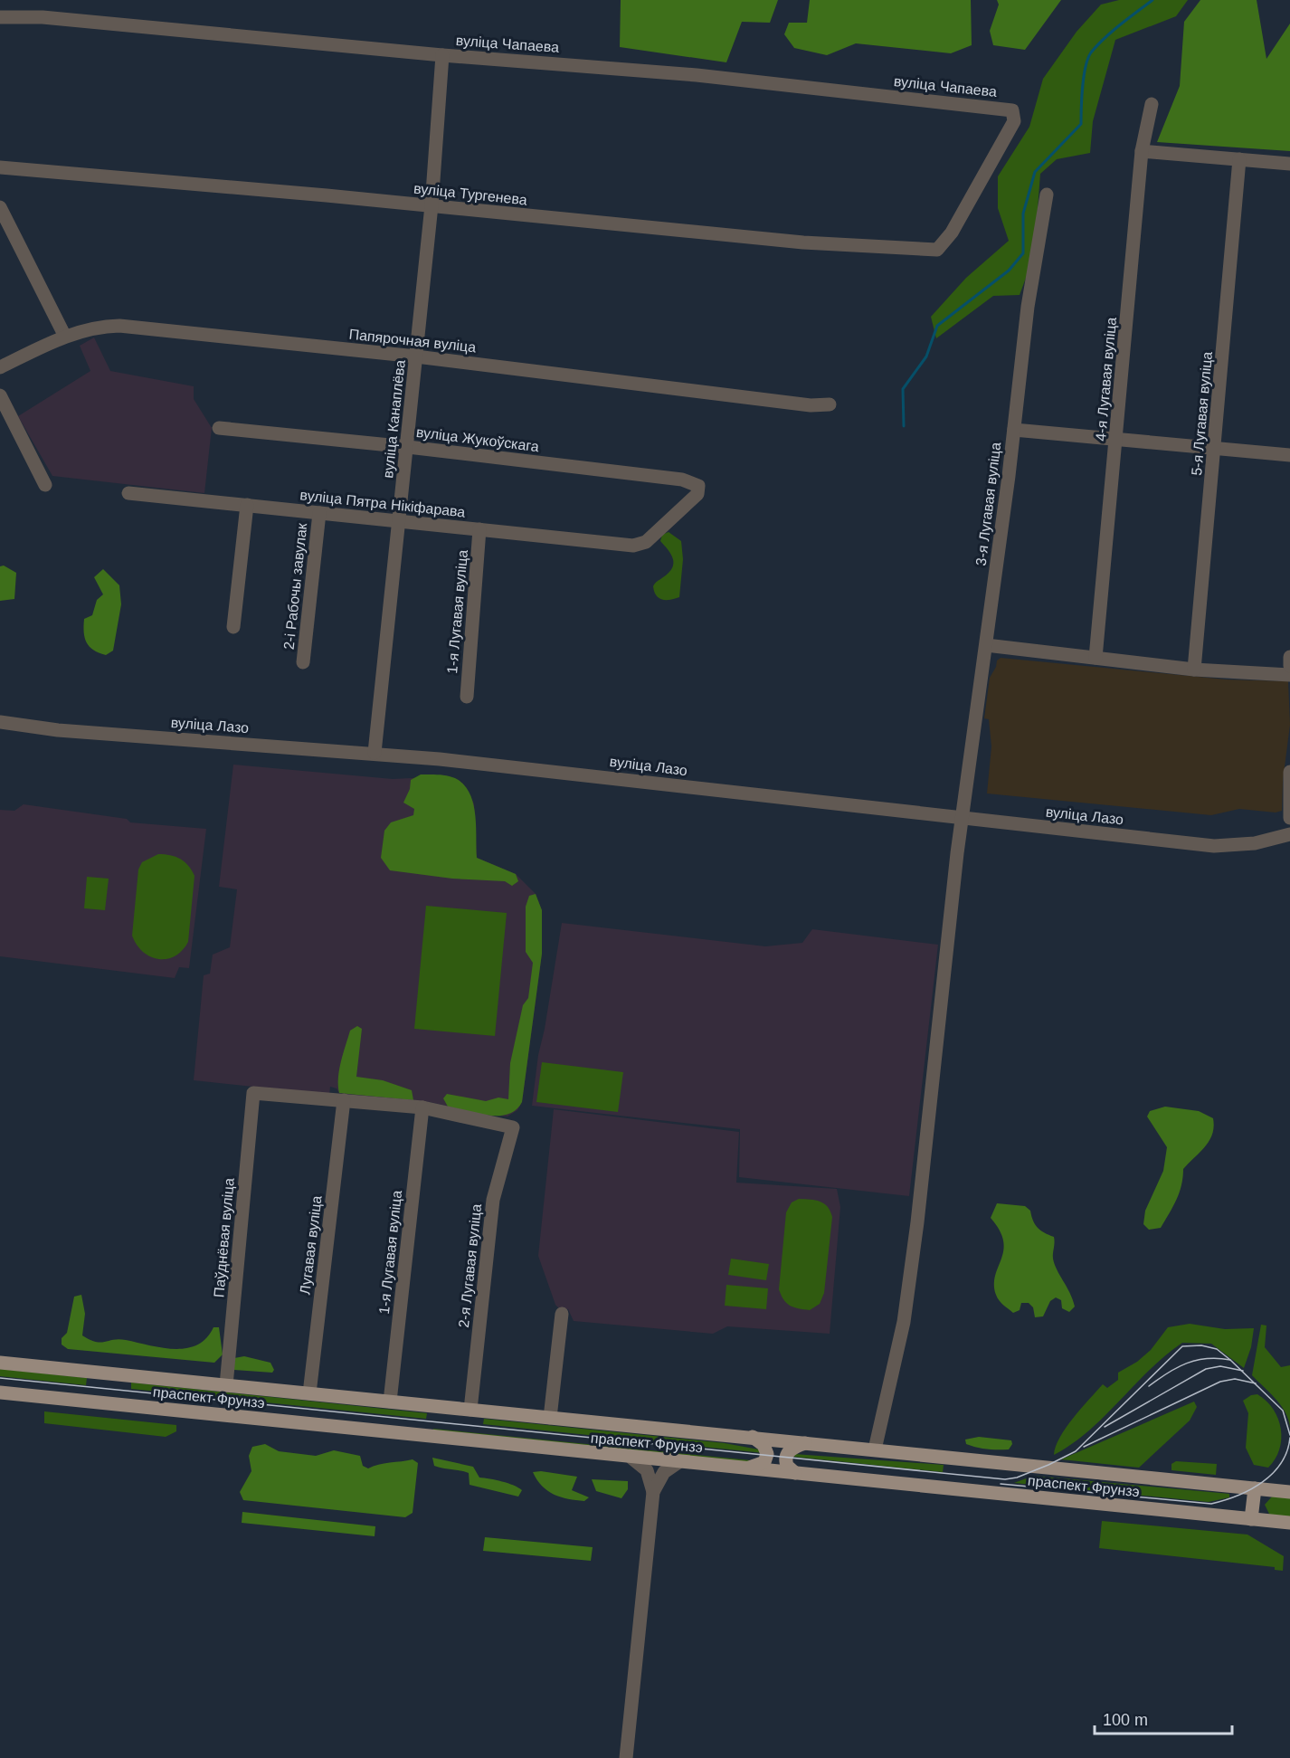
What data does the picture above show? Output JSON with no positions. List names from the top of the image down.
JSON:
{
  "streets": {
    "main road": ["праспект Фрунзэ"],
    "street": [
      "вуліца Чапаева",
      "вуліца Тургенева",
      "Папярочная вуліца",
      "4-я Лугавая вуліца",
      "5-я Лугавая вуліца",
      "вуліца Канаплёва",
      "вуліца Жукоўскага",
      "вуліца Пятра Нікіфарава",
      "3-я Лугавая вуліца",
      "2-і Рабочы завулак",
      "1-я Лугавая вуліца",
      "вуліца Лазо",
      "Паўднёвая вуліца",
      "Лугавая вуліца",
      "2-я Лугавая вуліца"
    ]
  },
  "crossings": [
    ["вуліца Чапаева", "вуліца Тургенева"],
    ["вуліца Чапаева", "вуліца Канаплёва"],
    ["вуліца Тургенева", "вуліца Канаплёва"],
    ["Папярочная вуліца", "вуліца Канаплёва"],
    ["вуліца Канаплёва", "вуліца Жукоўскага"],
    ["вуліца Канаплёва", "вуліца Пятра Нікіфарава"],
    ["вуліца Канаплёва", "вуліца Лазо"],
    ["вуліца Жукоўскага", "вуліца Пятра Нікіфарава"],
    ["вуліца Пятра Нікіфарава", "2-і Рабочы завулак"],
    ["вуліца Пятра Нікіфарава", "1-я Лугавая вуліца"],
    ["3-я Лугавая вуліца", "вуліца Лазо"],
    ["3-я Лугавая вуліца", "праспект Фрунзэ"],
    ["1-я Лугавая вуліца", "2-я Лугавая вуліца"],
    ["1-я Лугавая вуліца", "праспект Фрунзэ"],
    ["Паўднёвая вуліца", "Лугавая вуліца"],
    ["Паўднёвая вуліца", "праспект Фрунзэ"],
    ["Лугавая вуліца", "праспект Фрунзэ"],
    ["2-я Лугавая вуліца", "праспект Фрунзэ"]
  ],
  "scale_bar": "100 m"
}
